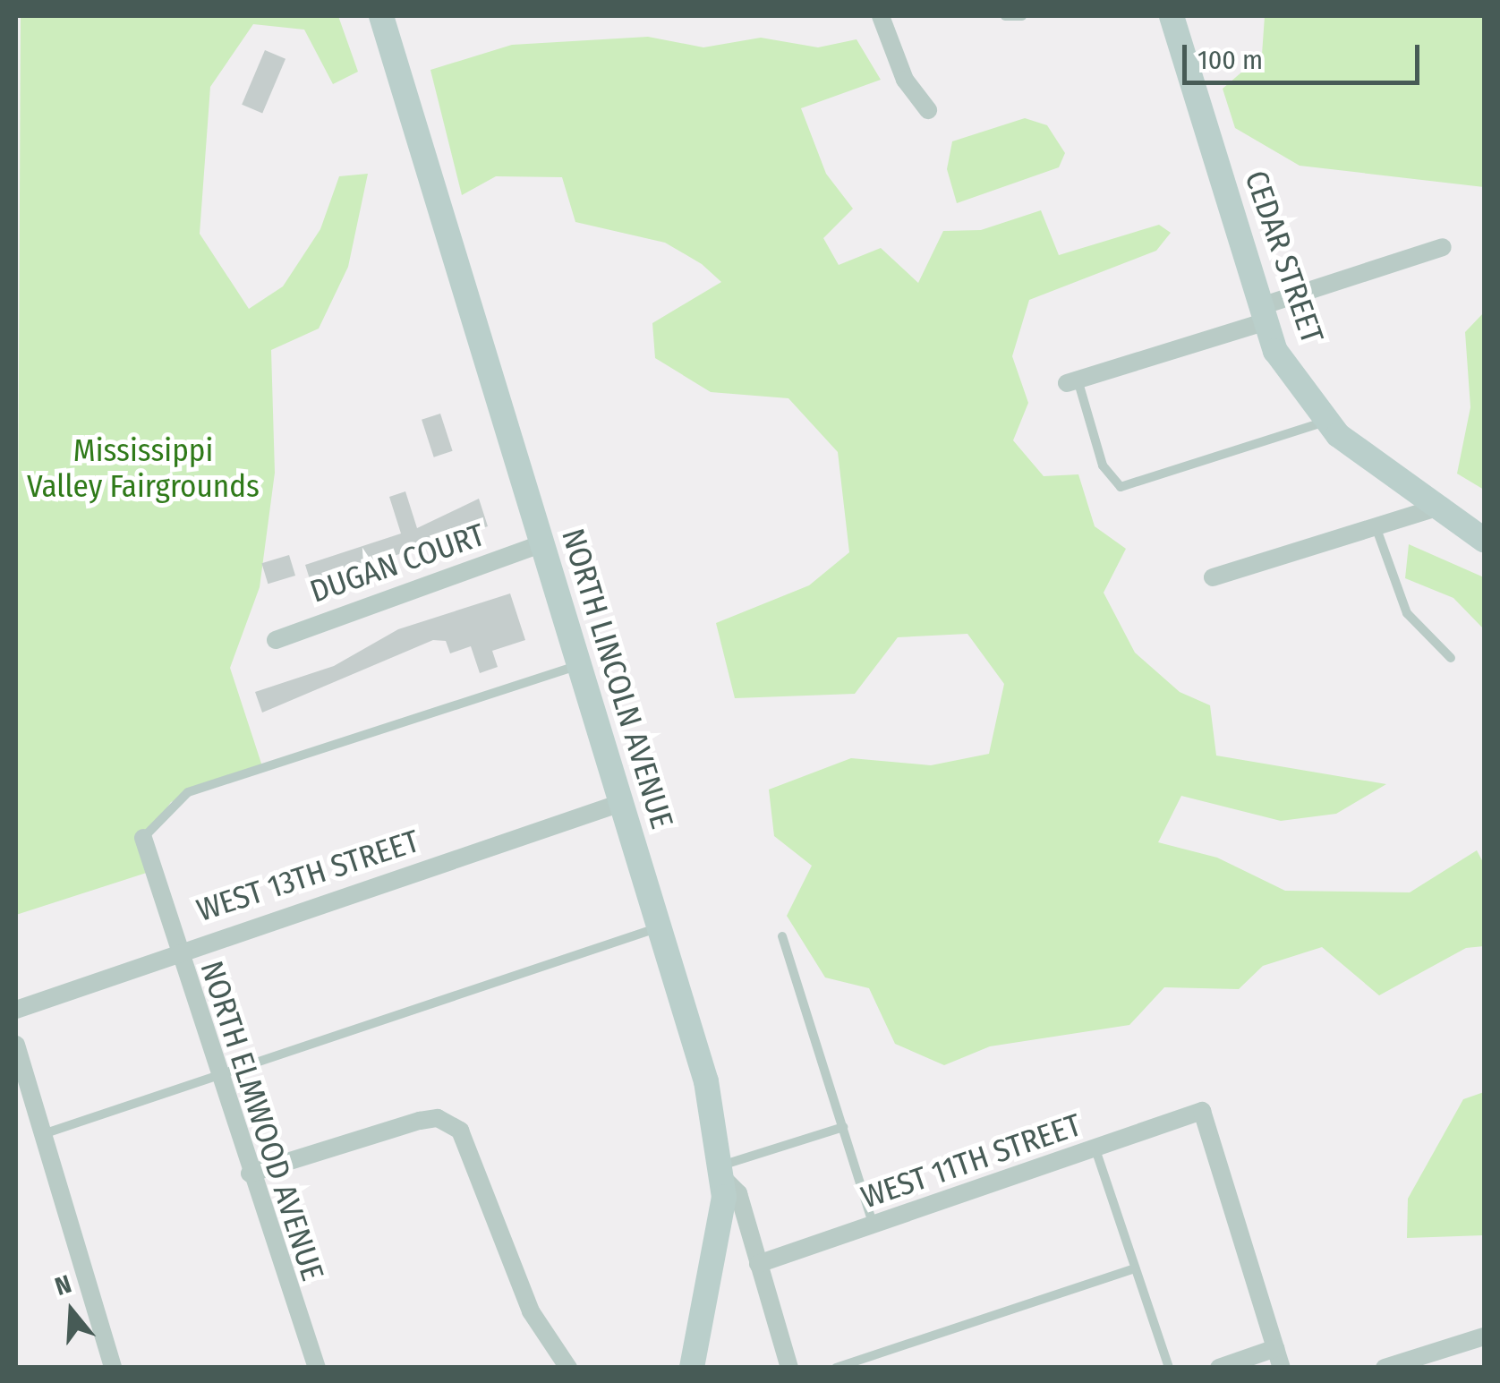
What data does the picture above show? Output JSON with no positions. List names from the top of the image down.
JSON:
{
  "streets": {
    "street": [
      "CEDAR STREET",
      "DUGAN COURT",
      "NORTH LINCOLN AVENUE",
      "WEST 13TH STREET",
      "NORTH ELMWOOD AVENUE",
      "WEST 11TH STREET"
    ]
  },
  "crossings": [
    ["DUGAN COURT", "NORTH LINCOLN AVENUE"],
    ["NORTH LINCOLN AVENUE", "WEST 13TH STREET"],
    ["WEST 13TH STREET", "NORTH ELMWOOD AVENUE"]
  ],
  "parks": ["Mississippi Valley Fairgrounds"],
  "scale_bar": "100 m",
  "north": "top"
}
